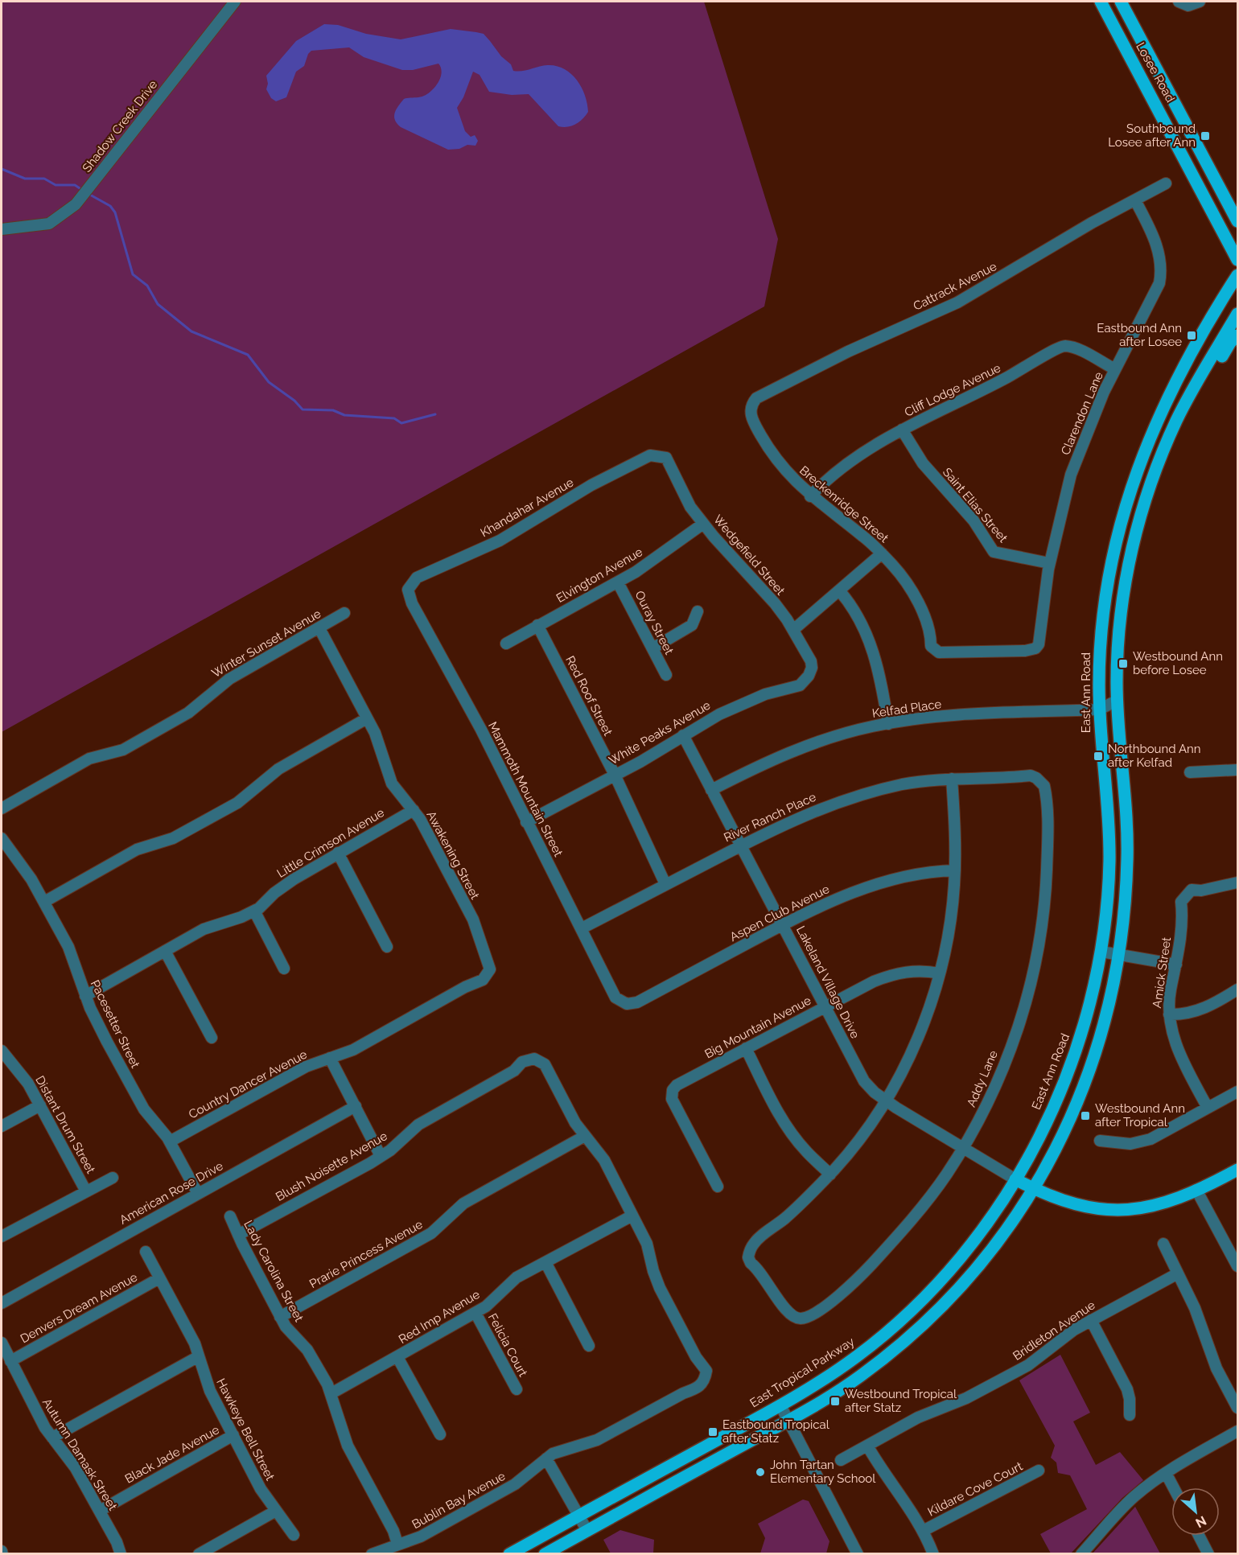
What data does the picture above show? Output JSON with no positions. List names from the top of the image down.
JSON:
{
  "streets": {
    "main road": ["Losee Road", "East Ann Road", "East Tropical Parkway"],
    "street": [
      "Shadow Creek Drive",
      "Cattrack Avenue",
      "Cliff Lodge Avenue",
      "Clarendon Lane",
      "Breckenridge Street",
      "Saint Elias Street",
      "Khandahar Avenue",
      "Wedgefield Street",
      "Elvington Avenue",
      "Ouray Street",
      "Winter Sunset Avenue",
      "Red Roof Street",
      "Kelfad Place",
      "White Peaks Avenue",
      "Mammoth Mountain Street",
      "River Ranch Place",
      "Little Crimson Avenue",
      "Awakening Street",
      "Aspen Club Avenue",
      "Amick Street",
      "Lakeland Village Drive",
      "Pacesetter Street",
      "Big Mountain Avenue",
      "Addy Lane",
      "Country Dancer Avenue",
      "Distant Drum Street",
      "Blush Noisette Avenue",
      "American Rose Drive",
      "Prarie Princess Avenue",
      "Lady Carolina Street",
      "Denvers Dream Avenue",
      "Red Imp Avenue",
      "Bridleton Avenue",
      "Felicia Court",
      "Hawkeye Bell Street",
      "Autumn Damask Street",
      "Black Jade Avenue",
      "Kildare Cove Court",
      "Bublin Bay Avenue"
    ]
  },
  "crossings": [
    ["Cattrack Avenue", "Clarendon Lane"],
    ["Cattrack Avenue", "Breckenridge Street"],
    ["Cliff Lodge Avenue", "Clarendon Lane"],
    ["Cliff Lodge Avenue", "Breckenridge Street"],
    ["Cliff Lodge Avenue", "Saint Elias Street"],
    ["Clarendon Lane", "Breckenridge Street"],
    ["Clarendon Lane", "Saint Elias Street"],
    ["Khandahar Avenue", "Wedgefield Street"],
    ["Khandahar Avenue", "Mammoth Mountain Street"],
    ["Wedgefield Street", "Elvington Avenue"],
    ["Wedgefield Street", "White Peaks Avenue"],
    ["Elvington Avenue", "Ouray Street"],
    ["Elvington Avenue", "Red Roof Street"],
    ["Winter Sunset Avenue", "Awakening Street"],
    ["East Ann Road", "Kelfad Place"],
    ["East Ann Road", "Lakeland Village Drive"],
    ["East Ann Road", "East Tropical Parkway"],
    ["Red Roof Street", "White Peaks Avenue"],
    ["Red Roof Street", "River Ranch Place"],
    ["Kelfad Place", "Lakeland Village Drive"],
    ["White Peaks Avenue", "Mammoth Mountain Street"],
    ["White Peaks Avenue", "Lakeland Village Drive"],
    ["Mammoth Mountain Street", "River Ranch Place"],
    ["Mammoth Mountain Street", "Aspen Club Avenue"],
    ["River Ranch Place", "Lakeland Village Drive"],
    ["River Ranch Place", "Addy Lane"],
    ["Little Crimson Avenue", "Awakening Street"],
    ["Little Crimson Avenue", "Pacesetter Street"],
    ["Awakening Street", "Country Dancer Avenue"],
    ["Aspen Club Avenue", "Lakeland Village Drive"],
    ["Lakeland Village Drive", "Big Mountain Avenue"],
    ["Lakeland Village Drive", "Addy Lane"],
    ["Lakeland Village Drive", "East Tropical Parkway"],
    ["Pacesetter Street", "Country Dancer Avenue"],
    ["Pacesetter Street", "American Rose Drive"],
    ["Blush Noisette Avenue", "Prarie Princess Avenue"],
    ["Blush Noisette Avenue", "Lady Carolina Street"],
    ["Prarie Princess Avenue", "Lady Carolina Street"],
    ["Lady Carolina Street", "Red Imp Avenue"],
    ["Lady Carolina Street", "Bublin Bay Avenue"],
    ["Denvers Dream Avenue", "Hawkeye Bell Street"],
    ["Denvers Dream Avenue", "Autumn Damask Street"],
    ["Red Imp Avenue", "Felicia Court"],
    ["Red Imp Avenue", "Bublin Bay Avenue"],
    ["Hawkeye Bell Street", "Black Jade Avenue"],
    ["Autumn Damask Street", "Black Jade Avenue"]
  ],
  "places": {
    "transit": [
      "Southbound Losee after Ann",
      "Eastbound Ann after Losee",
      "Westbound Ann before Losee",
      "Northbound Ann after Kelfad",
      "Westbound Ann after Tropical",
      "Westbound Tropical after Statz",
      "Eastbound Tropical after Statz"
    ],
    "other": ["John Tartan Elementary School"]
  },
  "north": "bottom right"
}
